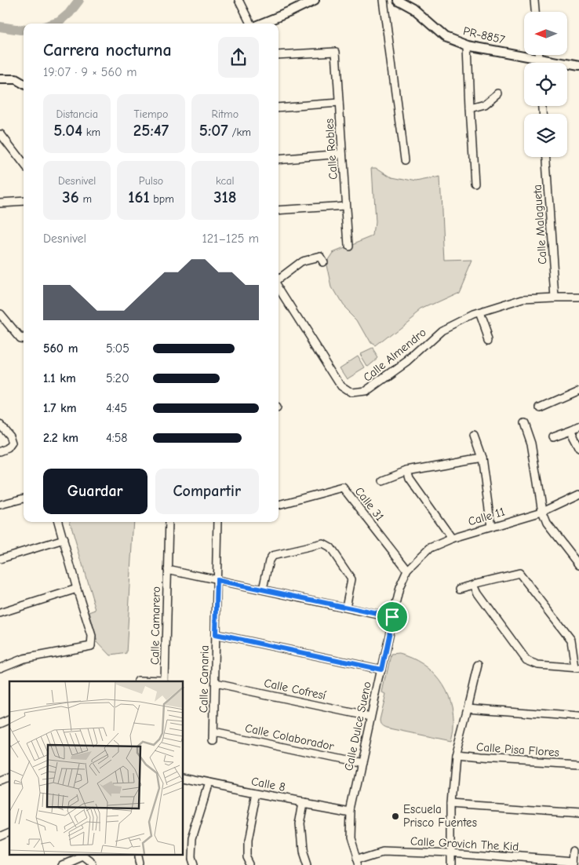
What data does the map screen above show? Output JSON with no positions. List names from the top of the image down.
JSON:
{
  "streets": {
    "street": [
      "PR-8857",
      "Calle Robles",
      "Calle Malagueta",
      "Calle Almendro",
      "Calle 31",
      "Calle 11",
      "Calle Camarero",
      "Calle Canaria",
      "Calle Cofresí",
      "Calle Dulce Sueno",
      "Calle Colaborador",
      "Calle Pisa Flores",
      "Calle 8",
      "Calle Grovich The Kid"
    ]
  },
  "crossings": [
    ["Calle Malagueta", "Calle Almendro"],
    ["Calle 31", "Calle 11"],
    ["Calle 31", "Calle Dulce Sueno"],
    ["Calle 11", "Calle Dulce Sueno"],
    ["Calle Canaria", "Calle Cofresí"],
    ["Calle Canaria", "Calle Colaborador"],
    ["Calle Cofresí", "Calle Dulce Sueno"],
    ["Calle Dulce Sueno", "Calle Colaborador"],
    ["Calle Dulce Sueno", "Calle 8"],
    ["Calle Dulce Sueno", "Calle Grovich The Kid"]
  ],
  "places": ["Escuela Prisco Fuentes"],
  "north": "left",
  "page": {
    "heading": ["Carrera nocturna", "19:07 · 9 × 560 m"],
    "stats": [
      ["Distancia", "5.04 km"],
      ["Tiempo", "25:47"],
      ["Ritmo", "5:07 /km"],
      ["Desnivel", "36 m"],
      ["Pulso", "161 bpm"],
      ["kcal", "318"]
    ],
    "chart": ["Desnivel", "121–125 m"],
    "list": [
      {
        "name": "560 m",
        "note": "5:05"
      },
      {
        "name": "1.1 km",
        "note": "5:20"
      },
      {
        "name": "1.7 km",
        "note": "4:45"
      },
      {
        "name": "2.2 km",
        "note": "4:58"
      }
    ],
    "buttons": ["Guardar", "Compartir"]
  }
}
